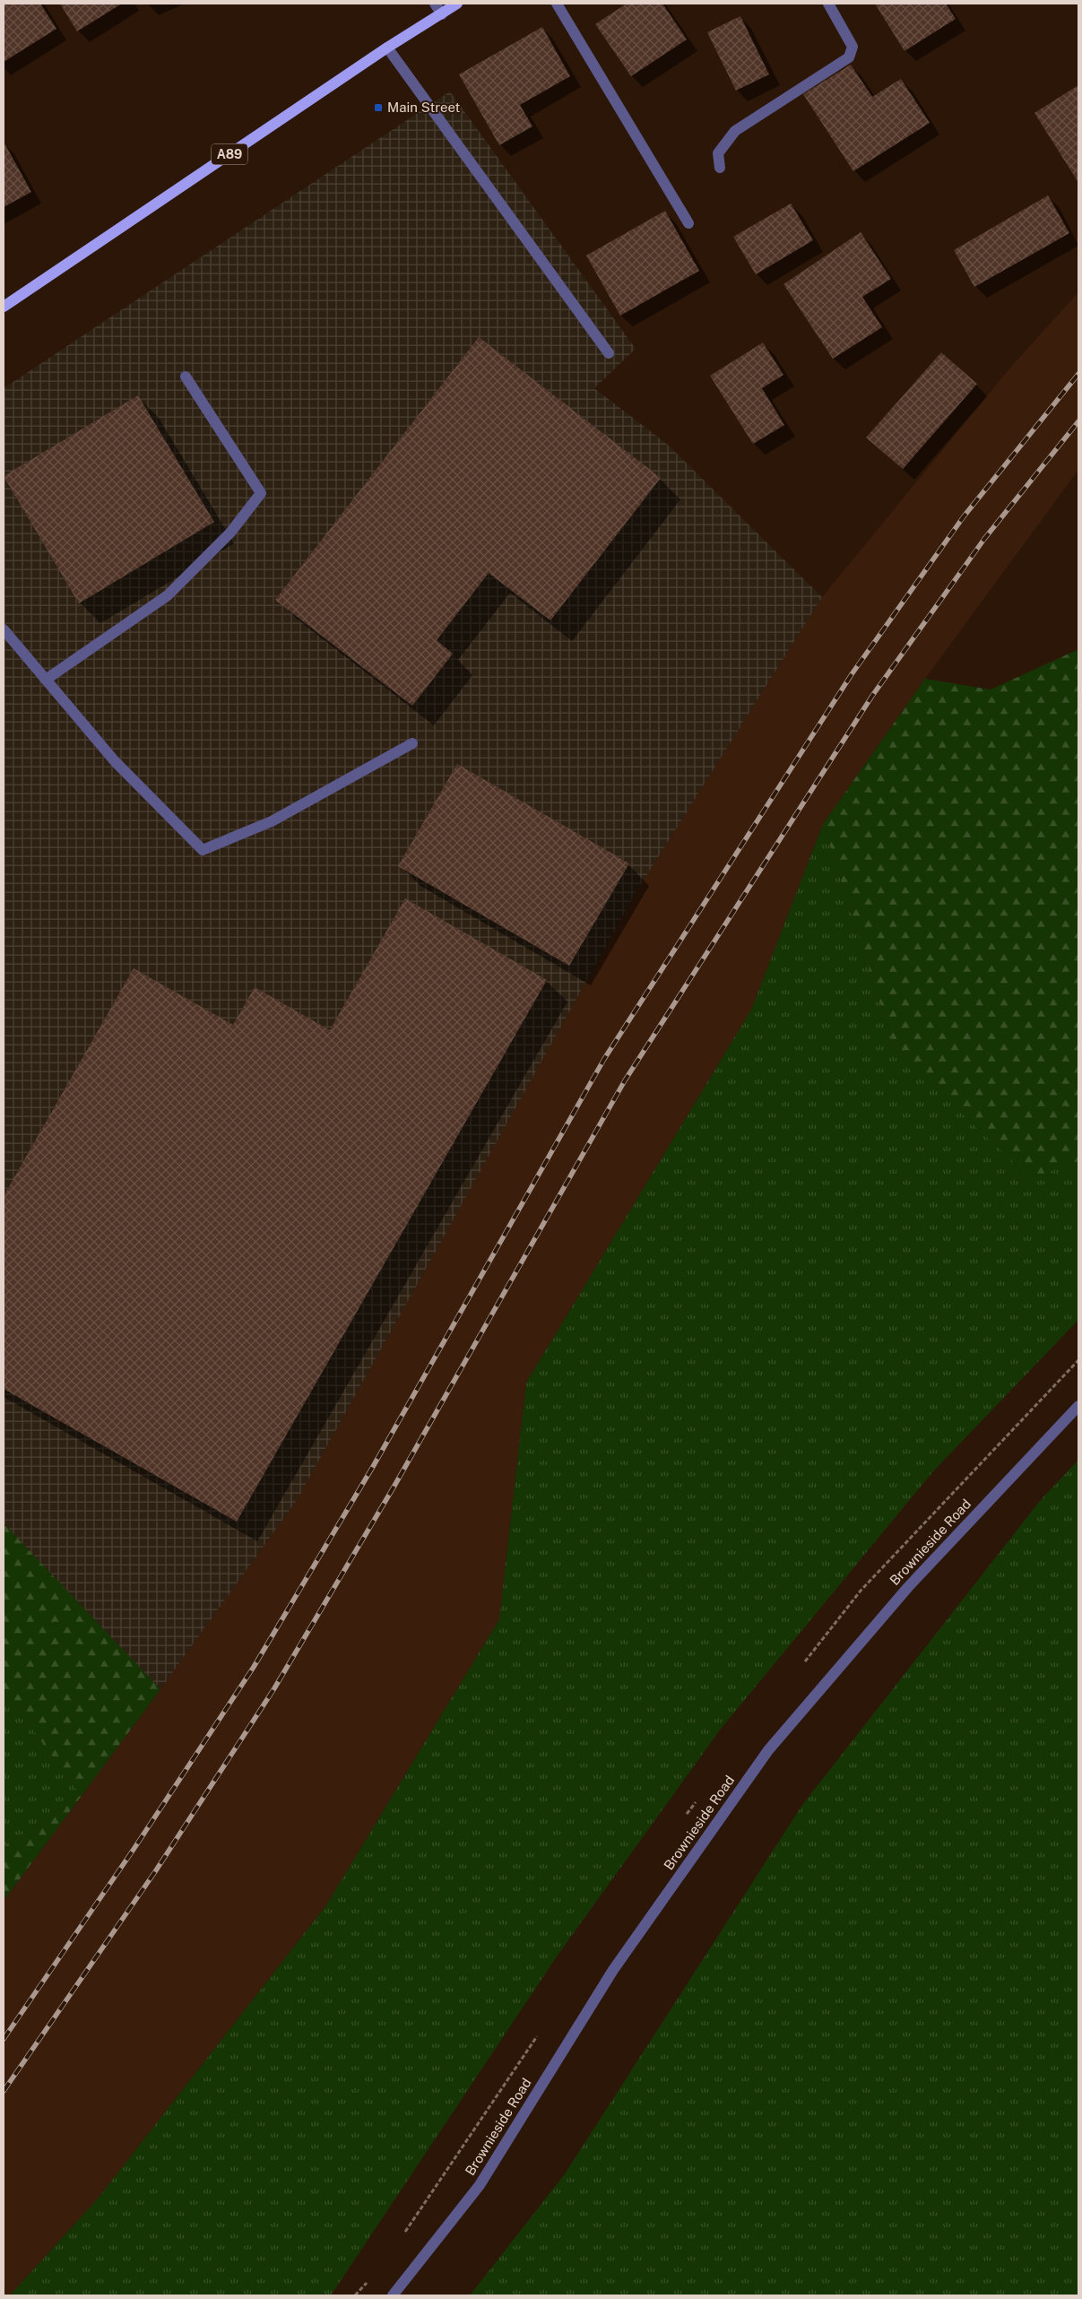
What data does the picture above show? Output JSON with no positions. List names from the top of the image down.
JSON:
{
  "streets": {
    "main road": ["A89"],
    "street": ["Brownieside Road"]
  },
  "places": {
    "transit": ["Main Street"]
  }
}
